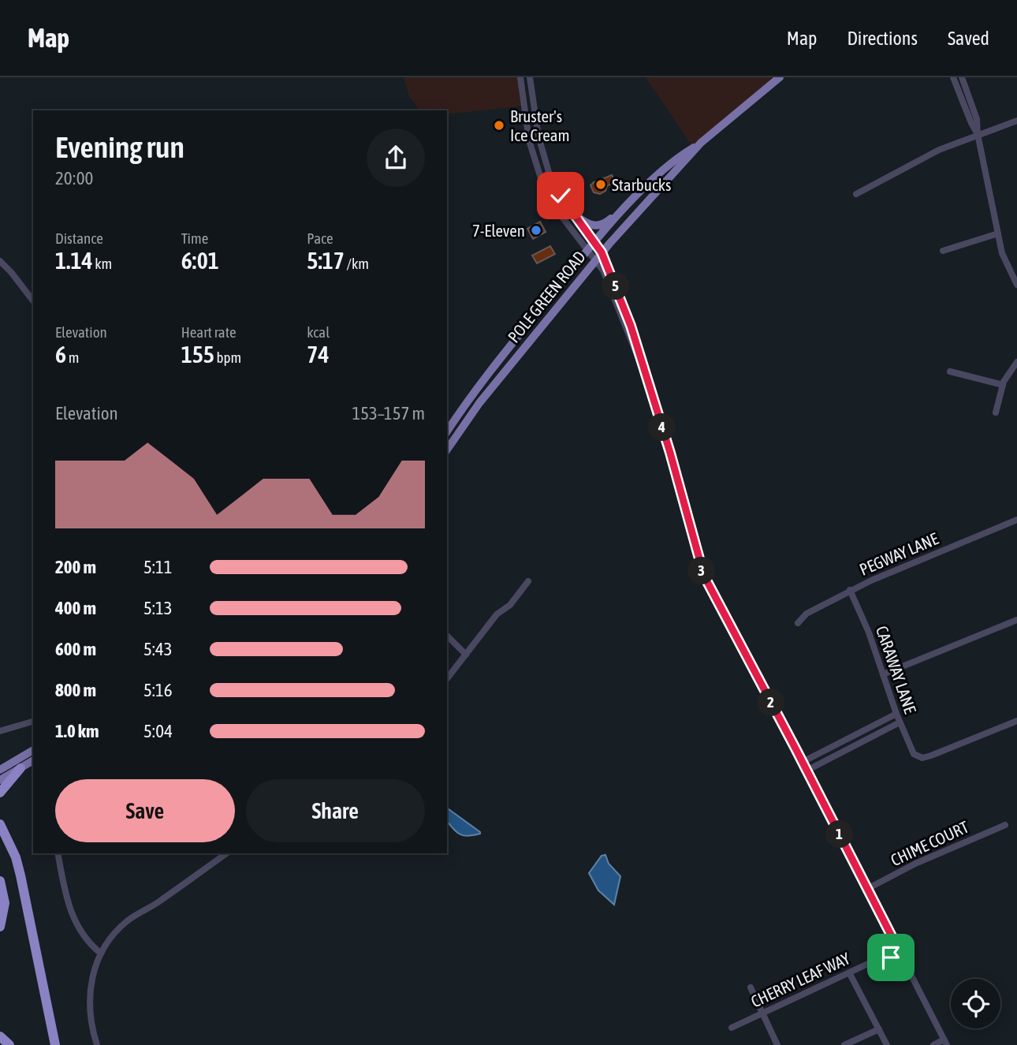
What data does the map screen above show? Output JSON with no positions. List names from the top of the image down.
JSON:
{
  "streets": {
    "main road": ["POLE GREEN ROAD"],
    "street": [
      "PEGWAY LANE",
      "CARAWAY LANE",
      "CHIME COURT",
      "CHERRY LEAF WAY"
    ]
  },
  "crossings": [
    ["PEGWAY LANE", "CARAWAY LANE"]
  ],
  "places": ["Bruster's Ice Cream", "Starbucks", "7-Eleven"],
  "page": {
    "header": "Map",
    "nav": ["Map", "Directions", "Saved"],
    "heading": ["Evening run", "20:00"],
    "stats": [
      ["Distance", "1.14 km"],
      ["Time", "6:01"],
      ["Pace", "5:17 /km"],
      ["Elevation", "6 m"],
      ["Heart rate", "155 bpm"],
      ["kcal", "74"]
    ],
    "pins": [
      "5",
      "4",
      "3",
      "2",
      "1"
    ],
    "chart": ["Elevation", "153–157 m"],
    "list": [
      {
        "name": "200 m",
        "note": "5:11"
      },
      {
        "name": "400 m",
        "note": "5:13"
      },
      {
        "name": "600 m",
        "note": "5:43"
      },
      {
        "name": "800 m",
        "note": "5:16"
      },
      {
        "name": "1.0 km",
        "note": "5:04"
      }
    ],
    "buttons": ["Save", "Share"]
  }
}
